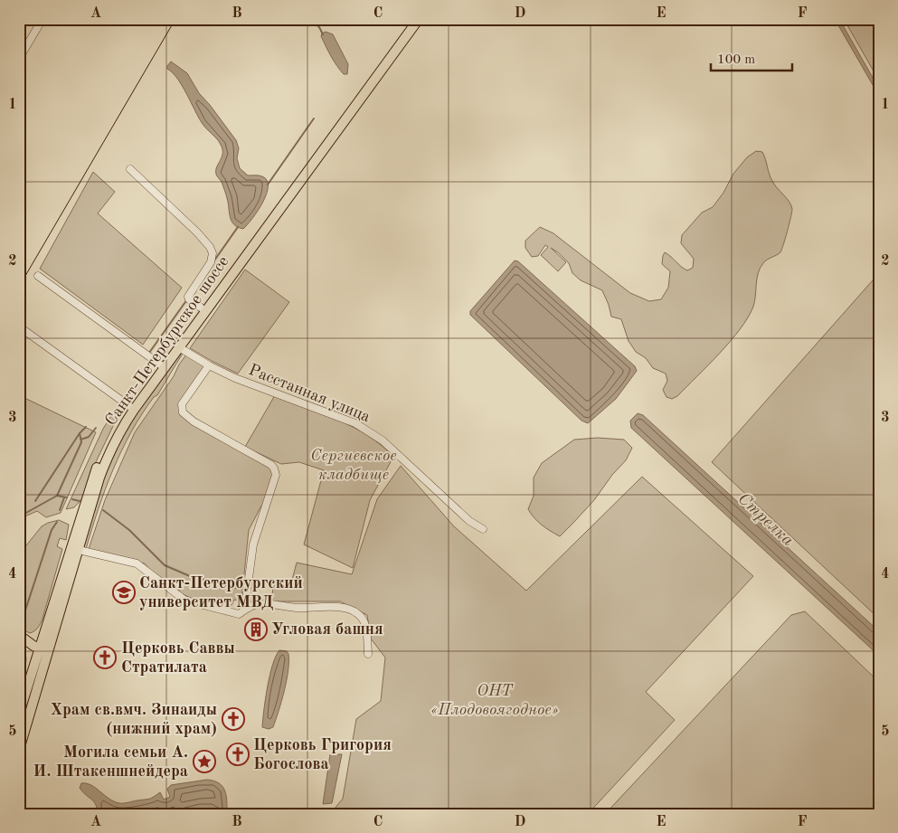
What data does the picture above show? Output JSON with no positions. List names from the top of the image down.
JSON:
{
  "streets": {
    "main road": ["Санкт-Петербургское шоссе"],
    "street": ["Расстанная улица"]
  },
  "crossings": [
    ["Санкт-Петербургское шоссе", "Расстанная улица"]
  ],
  "water": ["Стрелка"],
  "parks": ["Сергиевское кладбище", "ОНТ «Плодовоягодное»"],
  "places": {
    "school or university": ["Санкт-Петербургский университет МВД"],
    "building": ["Угловая башня"],
    "church": ["Церковь Саввы Стратилата", "Храм св.вмч. Зинаиды (нижний храм)", "Церковь Григория Богослова"],
    "place": ["Могила семьи А. И. Штакеншнейдера"]
  },
  "scale_bar": "100 m",
  "grid": {
    "columns": [
      "A",
      "B",
      "C",
      "D",
      "E",
      "F"
    ],
    "rows": [
      "1",
      "2",
      "3",
      "4",
      "5"
    ]
  }
}
